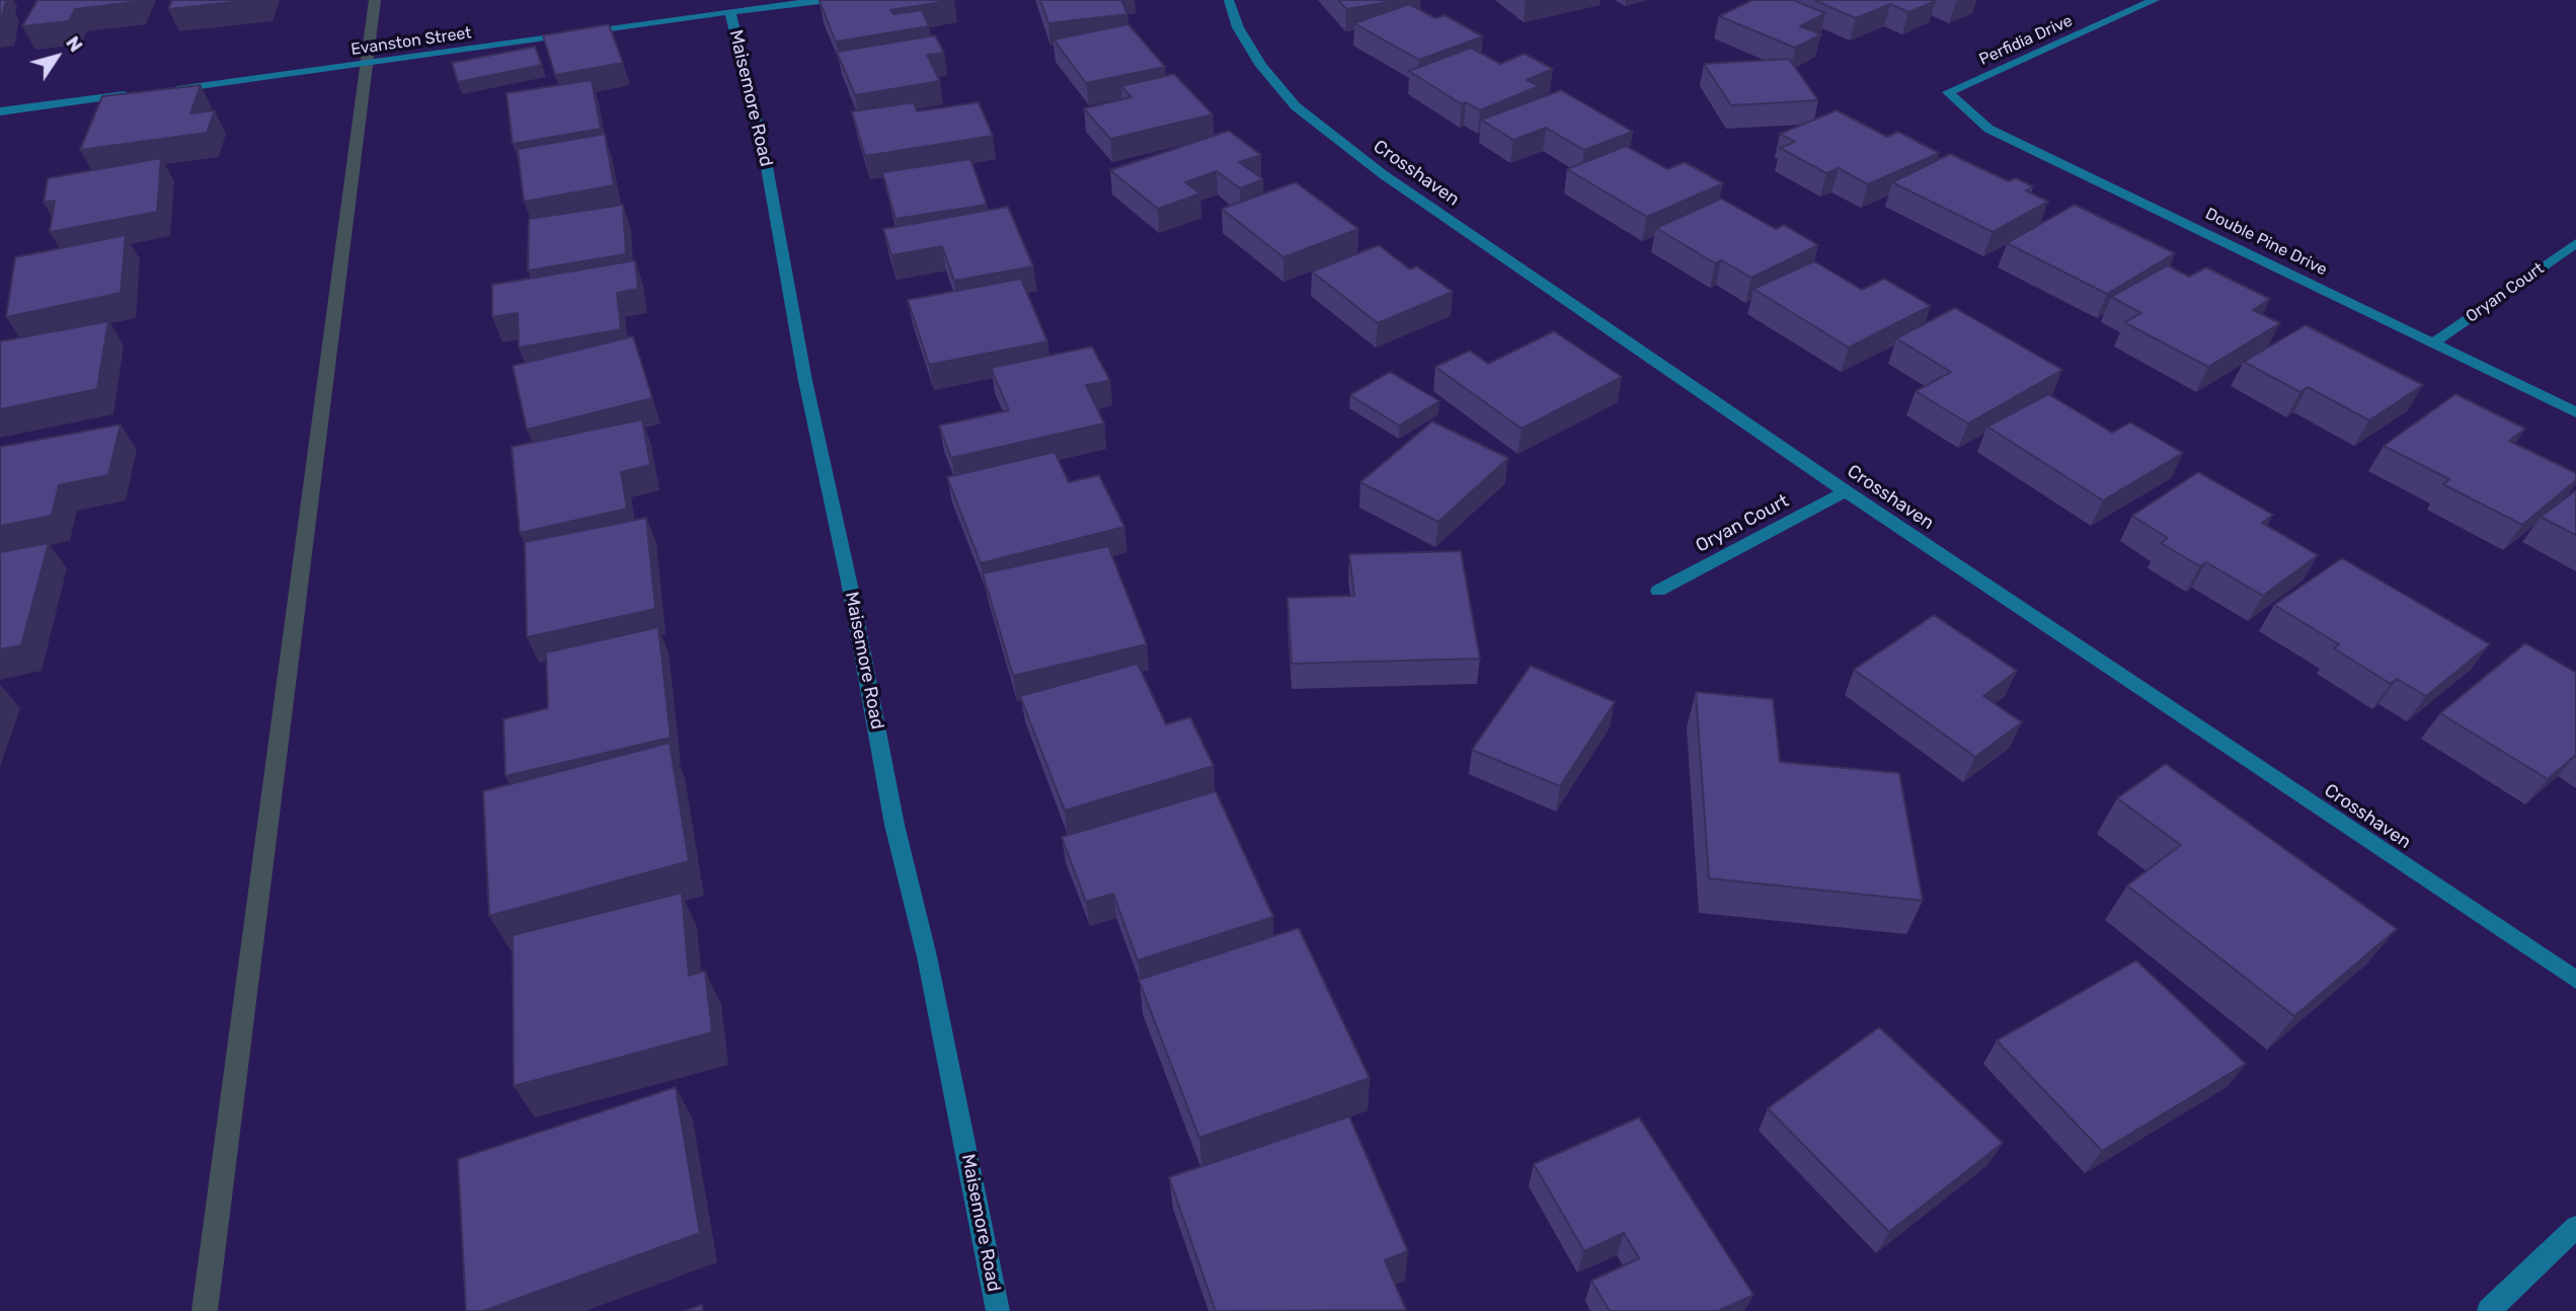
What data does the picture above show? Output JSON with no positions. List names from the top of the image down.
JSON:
{
  "streets": {
    "street": [
      "Perfidia Drive",
      "Evanston Street",
      "Maisemore Road",
      "Crosshaven",
      "Double Pine Drive",
      "Oryan Court"
    ]
  },
  "crossings": [
    ["Perfidia Drive", "Double Pine Drive"],
    ["Evanston Street", "Maisemore Road"],
    ["Crosshaven", "Oryan Court"],
    ["Double Pine Drive", "Oryan Court"]
  ],
  "north": "top right"
}
